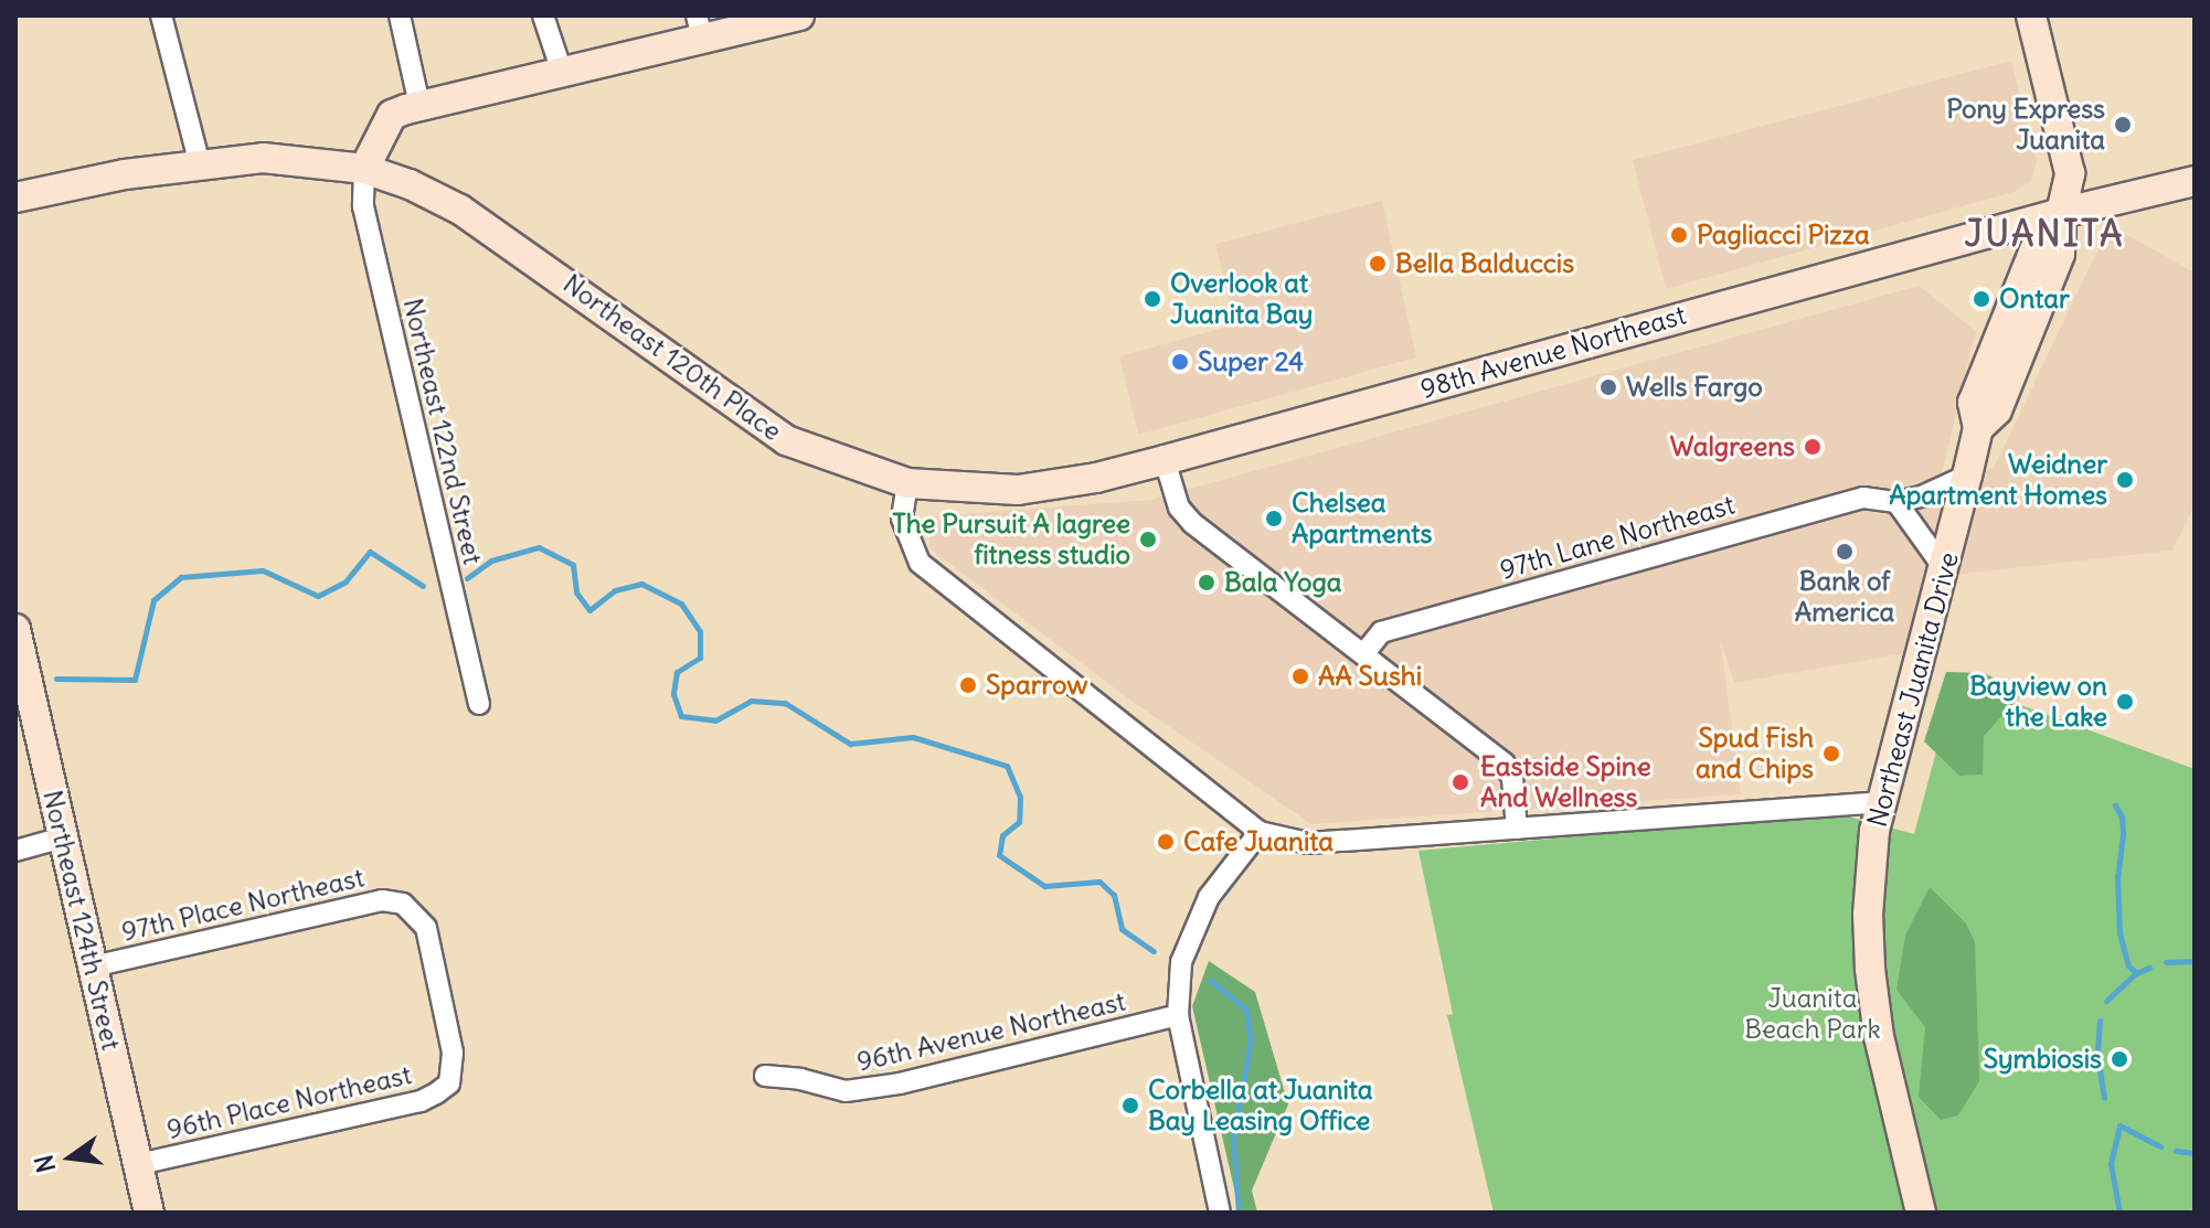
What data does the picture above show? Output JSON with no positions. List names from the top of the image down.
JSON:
{
  "streets": {
    "main road": [
      "98th Avenue Northeast",
      "Northeast 120th Place",
      "Northeast Juanita Drive",
      "Northeast 124th Street"
    ],
    "street": [
      "Northeast 122nd Street",
      "97th Lane Northeast",
      "97th Place Northeast",
      "96th Avenue Northeast",
      "96th Place Northeast"
    ]
  },
  "crossings": [
    ["98th Avenue Northeast", "Northeast 120th Place"],
    ["98th Avenue Northeast", "Northeast Juanita Drive"],
    ["Northeast 120th Place", "Northeast 122nd Street"],
    ["97th Lane Northeast", "Northeast Juanita Drive"],
    ["97th Place Northeast", "Northeast 124th Street"],
    ["97th Place Northeast", "96th Place Northeast"],
    ["Northeast 124th Street", "96th Place Northeast"]
  ],
  "districts": ["JUANITA"],
  "parks": ["Juanita Beach Park"],
  "places": [
    "Pony Express Juanita",
    "Pagliacci Pizza",
    "Bella Balduccis",
    "Overlook at Juanita Bay",
    "Ontar",
    "Super 24",
    "Wells Fargo",
    "Walgreens",
    "Weidner Apartment Homes",
    "Chelsea Apartments",
    "The Pursuit A lagree fitness studio",
    "Bank of America",
    "Bala Yoga",
    "AA Sushi",
    "Sparrow",
    "Bayview on the Lake",
    "Spud Fish and Chips",
    "Eastside Spine And Wellness",
    "Cafe Juanita",
    "Symbiosis",
    "Corbella at Juanita Bay Leasing Office"
  ],
  "north": "left"
}
